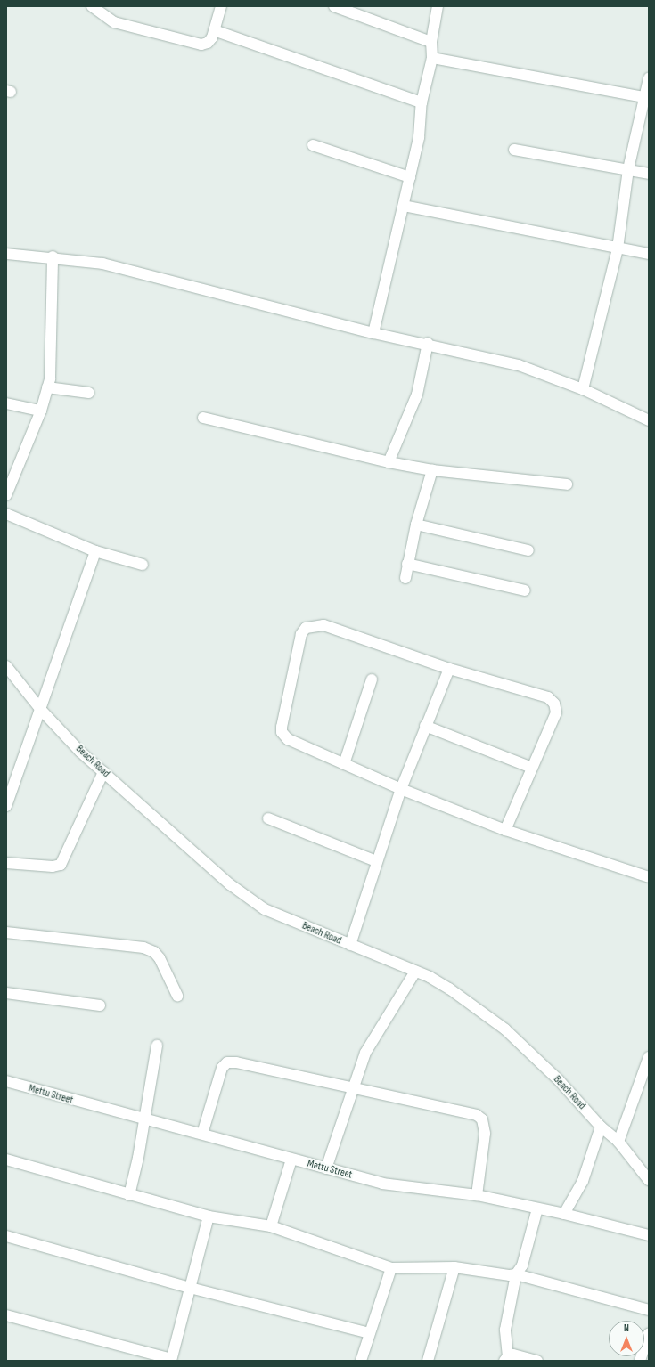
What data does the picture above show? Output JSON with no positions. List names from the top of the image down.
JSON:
{
  "streets": {
    "street": ["Beach Road", "Mettu Street"]
  },
  "north": "top"
}
